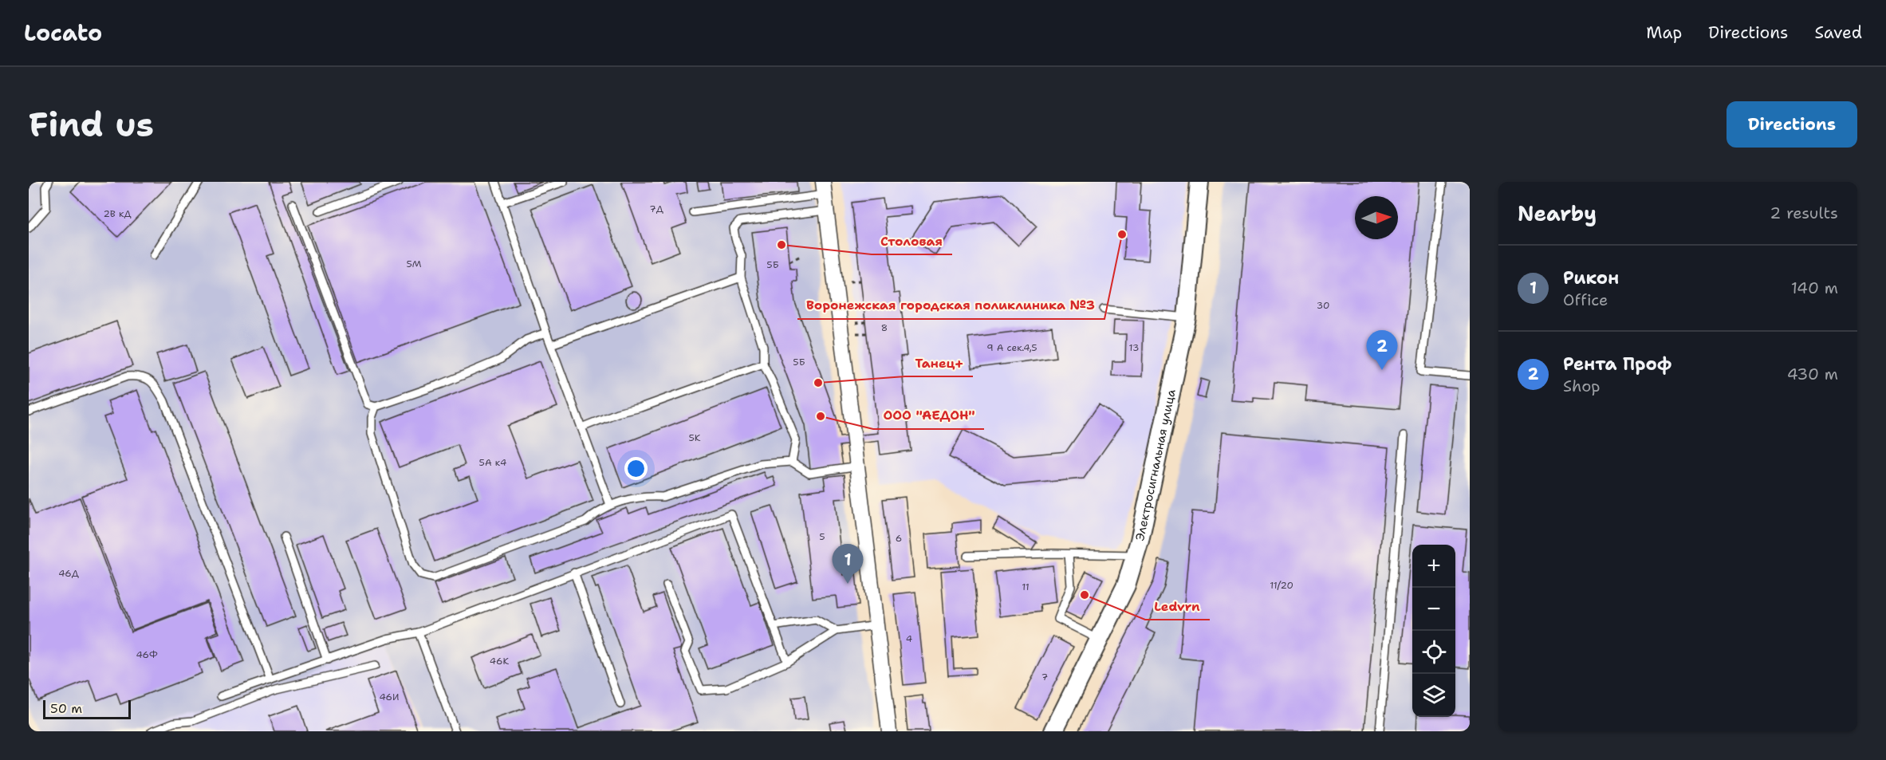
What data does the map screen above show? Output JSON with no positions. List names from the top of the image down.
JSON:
{
  "streets": {
    "street": ["Электросигнальная улица"]
  },
  "places": [
    "Воронежская городская поликлиника №3",
    "Столовая",
    "Танец+",
    "ООО \"АЕДОН\"",
    "Ledvrn"
  ],
  "house_numbers": [
    "7Д",
    "2В кД",
    "5М",
    "5Б",
    "30",
    "8",
    "9 А сек.4,5",
    "13",
    "5Б",
    "5К",
    "5А к4",
    "5",
    "6",
    "46Д",
    "11/20",
    "11",
    "4",
    "46Ф",
    "46К",
    "7",
    "46И"
  ],
  "scale_bar": "50 m",
  "north": "right",
  "page": {
    "header": "Locato",
    "nav": ["Map", "Directions", "Saved"],
    "buttons": "Directions",
    "title": "Find us",
    "heading": ["Nearby", "2 results"],
    "list": [
      {
        "mark": "1",
        "name": "Рикон",
        "note": "Office",
        "value": "140 m"
      },
      {
        "mark": "2",
        "name": "Рента Проф",
        "note": "Shop",
        "value": "430 m"
      }
    ],
    "pins": ["2", "1"],
    "map_buttons": ["+", "−"],
    "scale": "50 m"
  }
}
